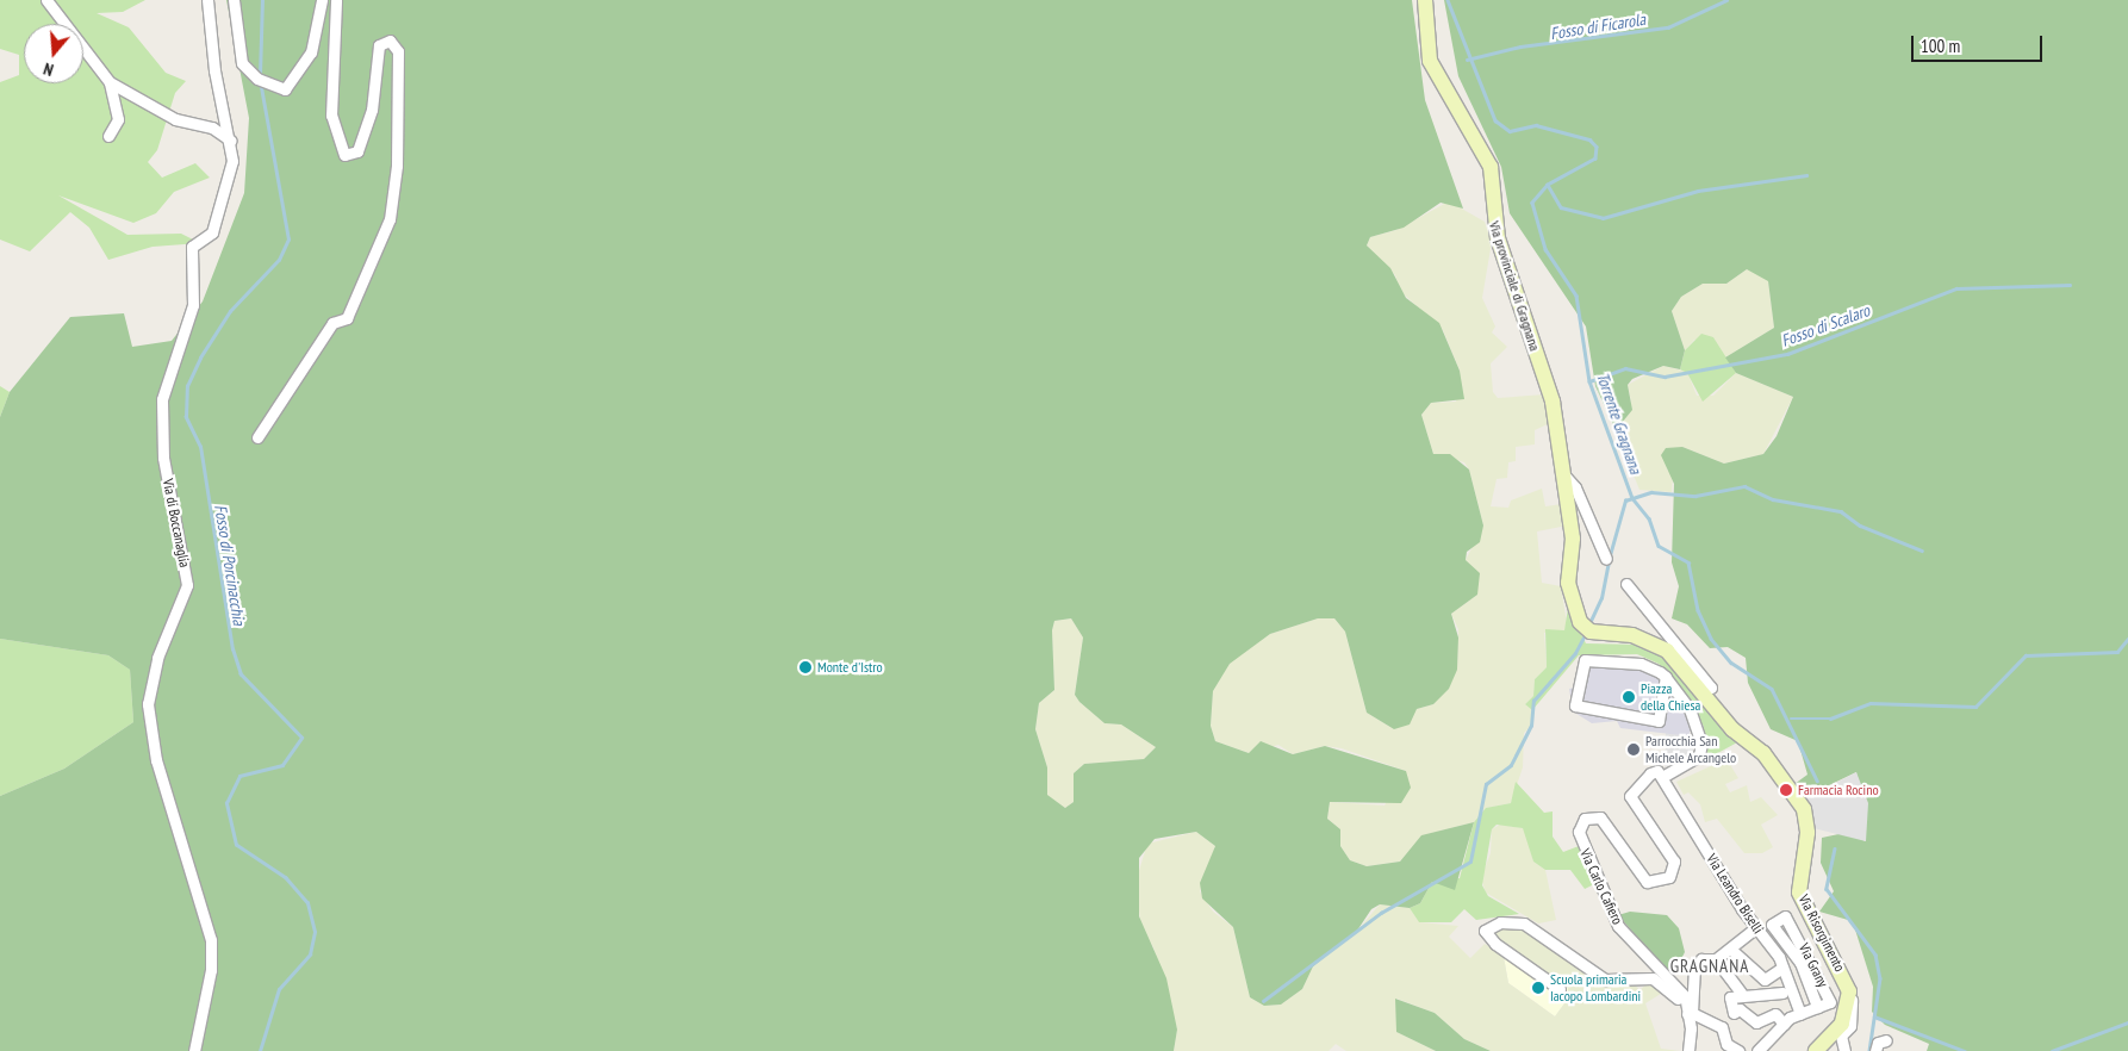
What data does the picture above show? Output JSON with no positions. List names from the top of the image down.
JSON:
{
  "streets": {
    "main road": ["Via provinciale di Gragnana", "Via Risorgimento"],
    "street": [
      "Via di Boccanaglia",
      "Via Carlo Cafiero",
      "Via Leandro Biselli",
      "Via Grany"
    ]
  },
  "crossings": [
    ["Via provinciale di Gragnana", "Via Risorgimento"],
    ["Via Carlo Cafiero", "Via Leandro Biselli"],
    ["Via Leandro Biselli", "Via Grany"]
  ],
  "districts": ["GRAGNANA"],
  "water": [
    "Fosso di Ficarola",
    "Fosso di Scalaro",
    "Torrente Gragnana",
    "Fosso di Porcinacchia"
  ],
  "places": [
    "Monte d'Istro",
    "Piazza della Chiesa",
    "Parrocchia San Michele Arcangelo",
    "Farmacia Rocino",
    "Scuola primaria Iacopo Lombardini"
  ],
  "scale_bar": "100 m",
  "north": "bottom"
}
